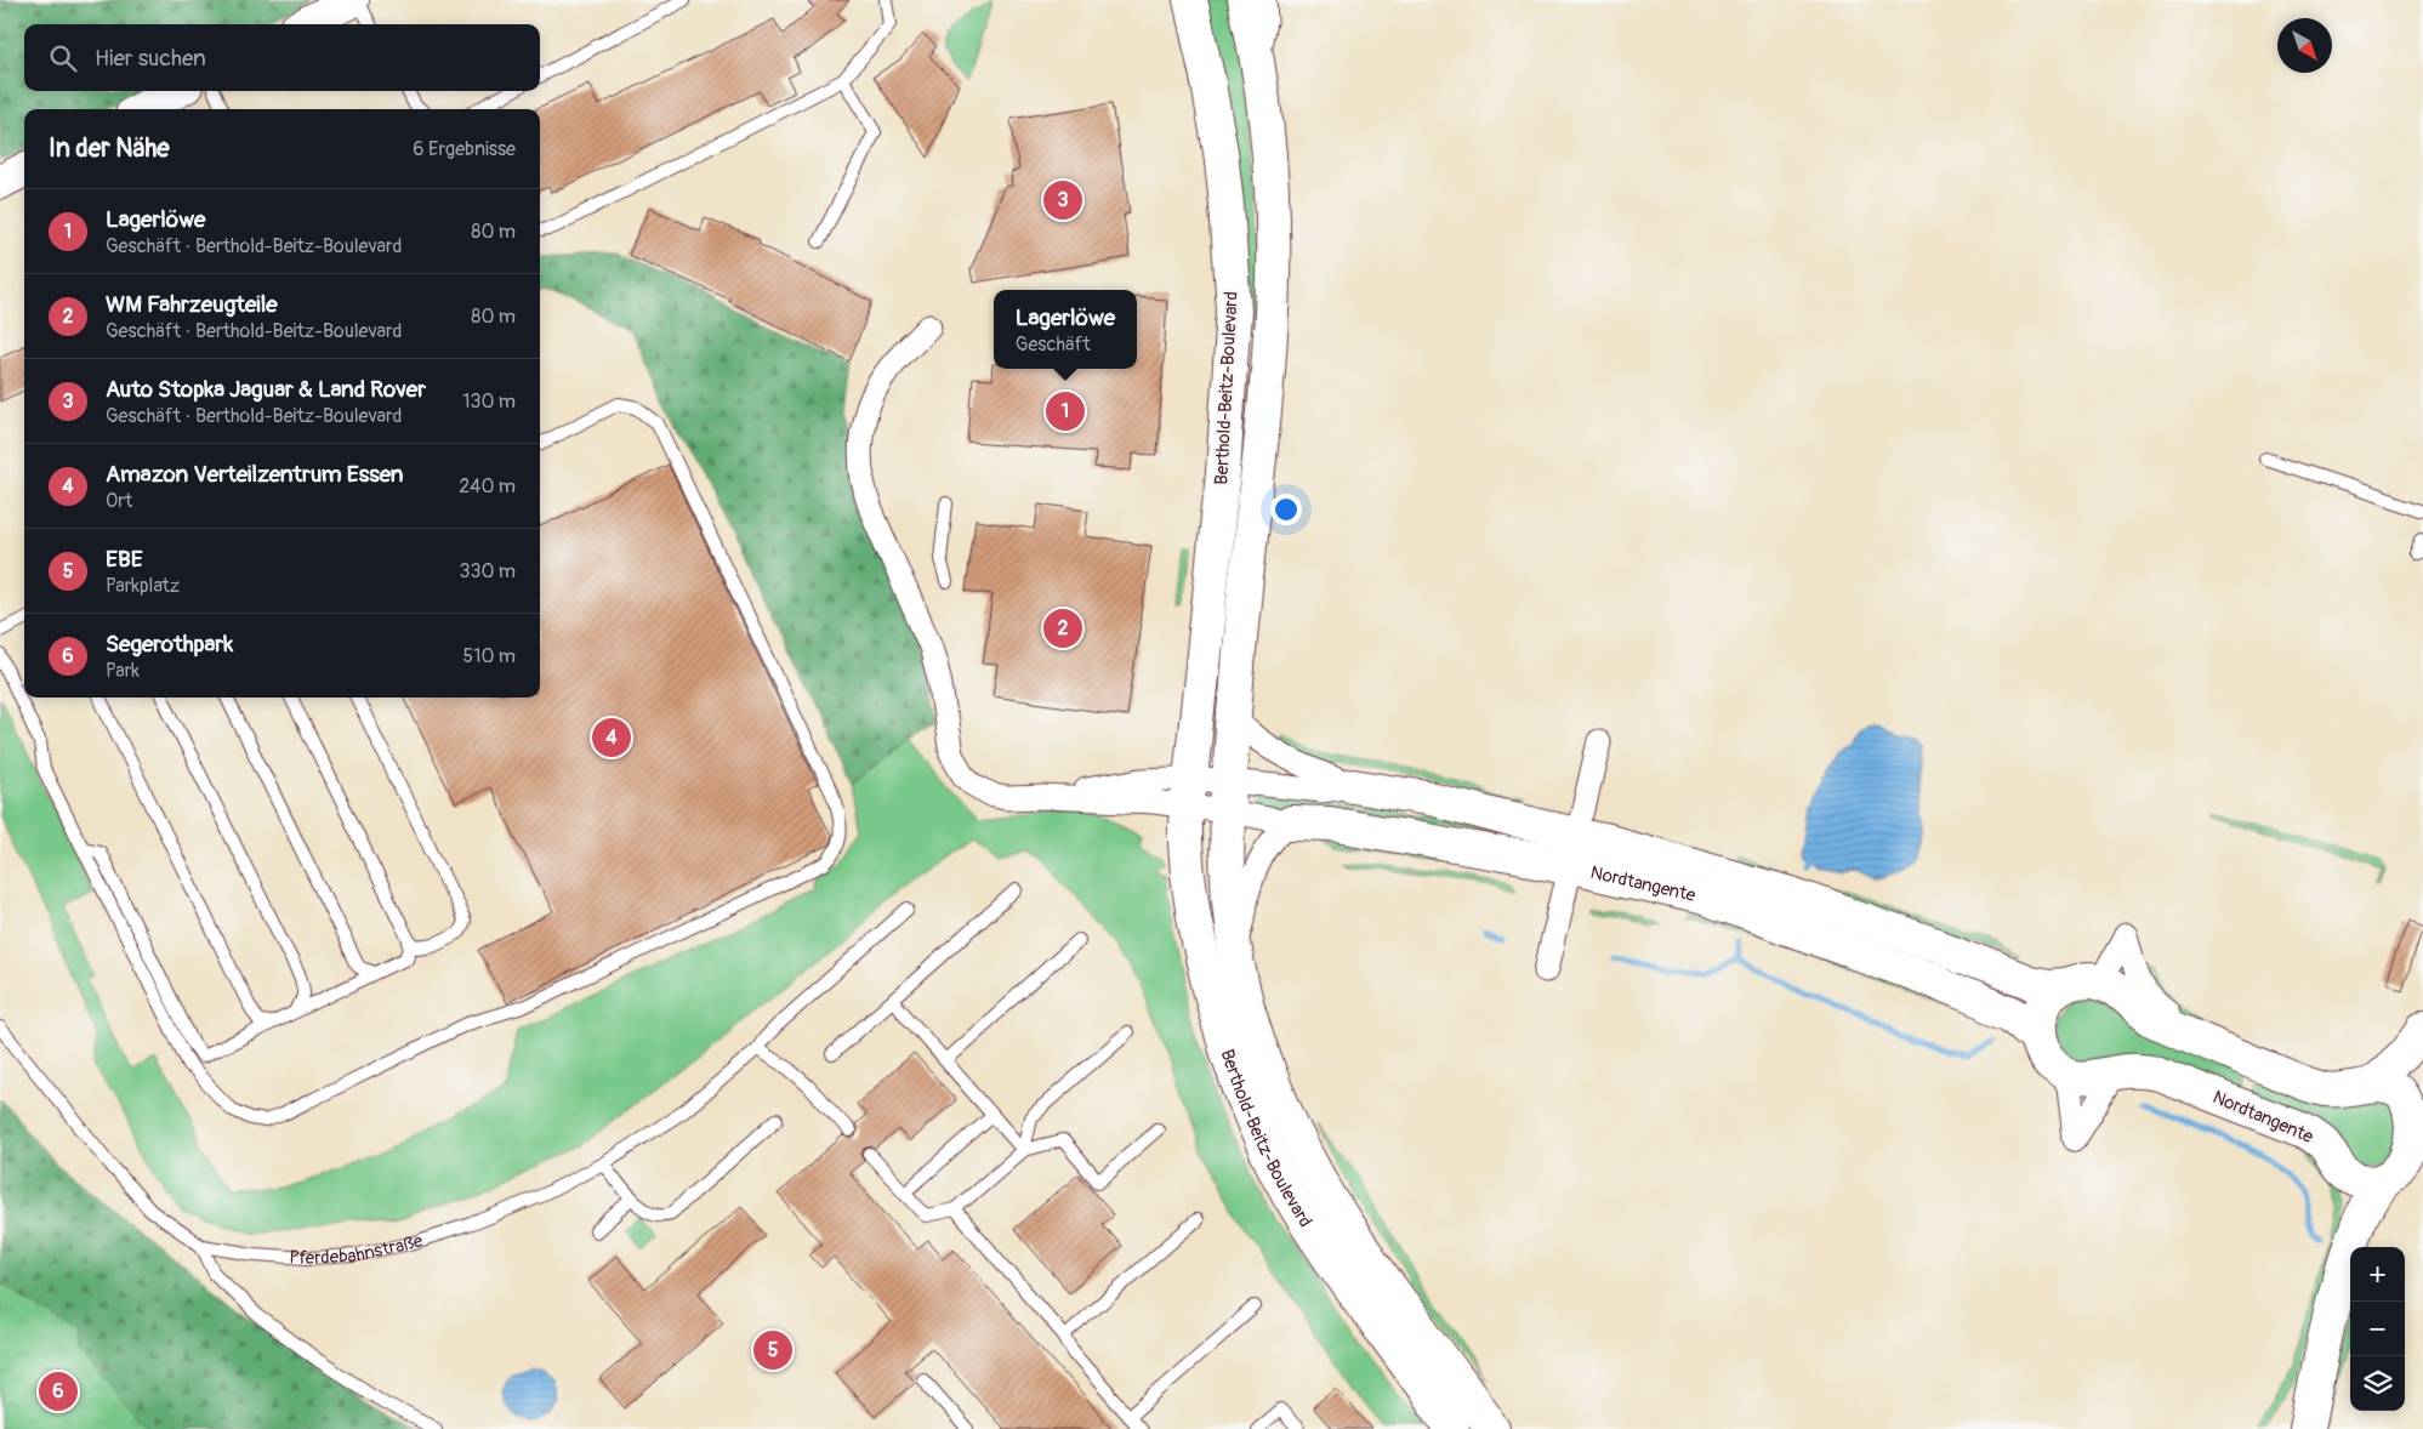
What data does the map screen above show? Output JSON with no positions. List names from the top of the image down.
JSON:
{
  "streets": {
    "street": ["Berthold-Beitz-Boulevard", "Nordtangente"],
    "lane": ["Pferdebahnstraße"]
  },
  "crossings": [
    ["Berthold-Beitz-Boulevard", "Nordtangente"]
  ],
  "north": "bottom right",
  "page": {
    "search": "Hier suchen",
    "heading": ["In der Nähe", "6 Ergebnisse"],
    "pins": [
      "3",
      "1",
      "2",
      "4",
      "5",
      "6"
    ],
    "list": [
      {
        "mark": "1",
        "name": "Lagerlöwe",
        "note": "Geschäft · Berthold-Beitz-Boulevard",
        "value": "80 m"
      },
      {
        "mark": "2",
        "name": "WM Fahrzeugteile",
        "note": "Geschäft · Berthold-Beitz-Boulevard",
        "value": "80 m"
      },
      {
        "mark": "3",
        "name": "Auto Stopka Jaguar & Land Rover",
        "note": "Geschäft · Berthold-Beitz-Boulevard",
        "value": "130 m"
      },
      {
        "mark": "4",
        "name": "Amazon Verteilzentrum Essen",
        "note": "Ort",
        "value": "240 m"
      },
      {
        "mark": "5",
        "name": "EBE",
        "note": "Parkplatz",
        "value": "330 m"
      },
      {
        "mark": "6",
        "name": "Segerothpark",
        "note": "Park",
        "value": "510 m"
      }
    ],
    "popup": ["Lagerlöwe", "Geschäft"],
    "map_buttons": ["+", "−"]
  }
}
